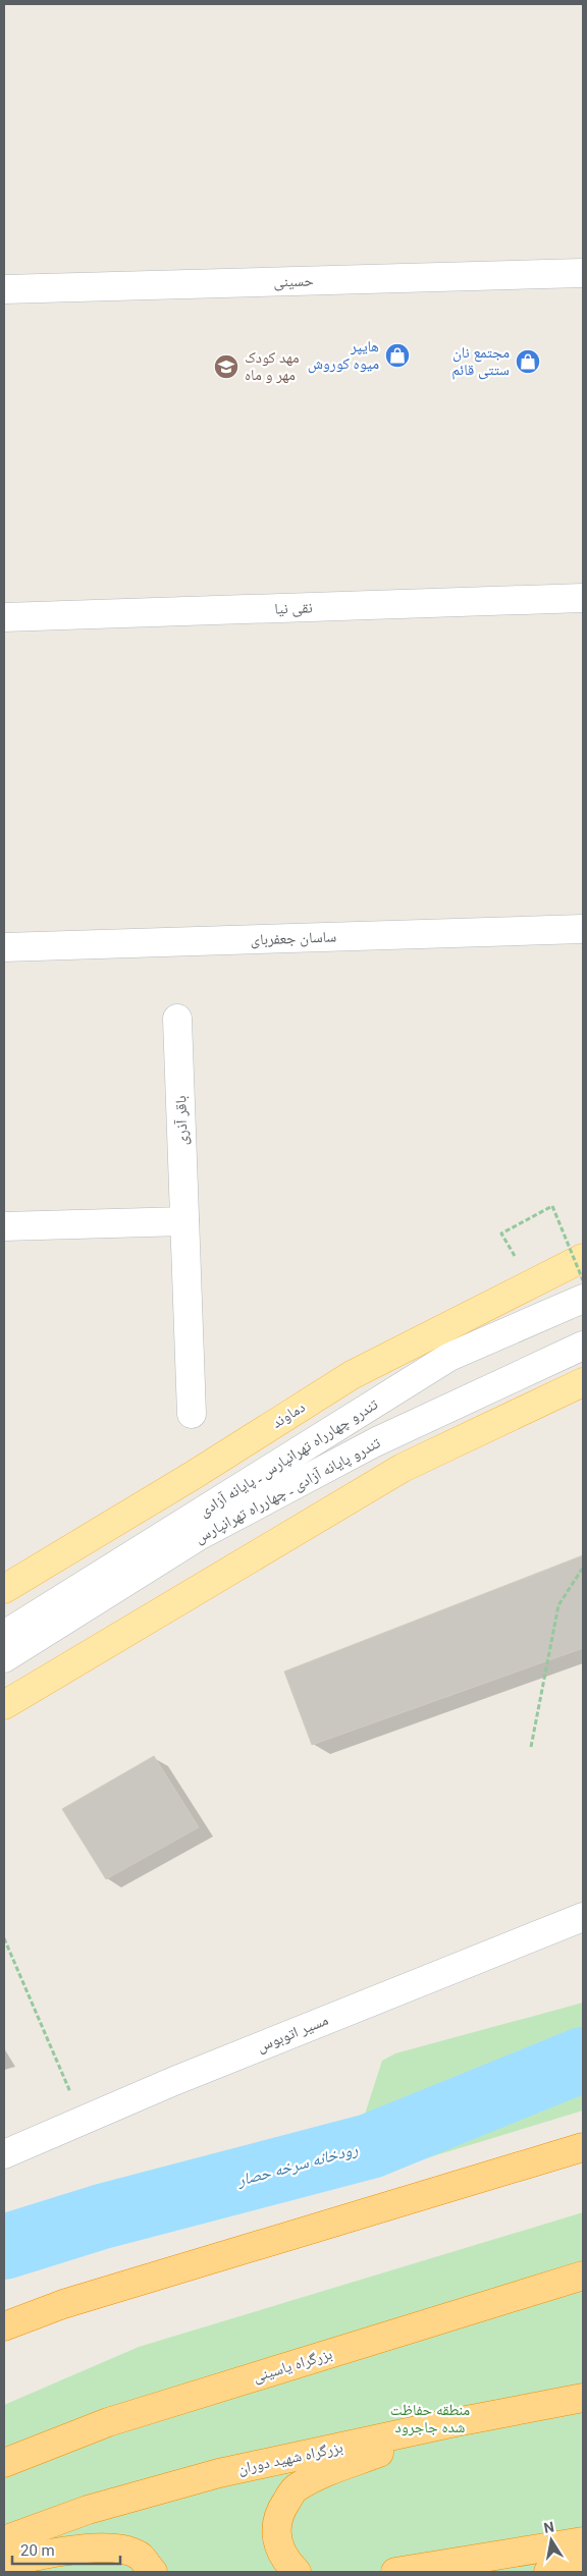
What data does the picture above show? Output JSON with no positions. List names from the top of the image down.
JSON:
{
  "streets": {
    "highway": ["بزرگراه یاسینی", "بزرگراه شهید دوران"],
    "main road": ["دماوند"],
    "street": [
      "حسینی",
      "نقی نیا",
      "ساسان جعفربای",
      "باقر آذری",
      "تندرو چهارراه تهرانپارس ـ پایانه آزادی",
      "تندرو پایانه آزادی ـ چهارراه تهرانپارس",
      "مسیر اتوبوس"
    ]
  },
  "water": ["رودخانه سرخه حصار"],
  "parks": ["منطقه حفاظت شده جاجرود"],
  "places": {
    "shop": ["هایپر میوه کوروش", "مجتمع نان ستتی قائم"],
    "school or university": ["مهد کودک مهر و ماه"]
  },
  "scale_bar": "20 m",
  "north": "top"
}
